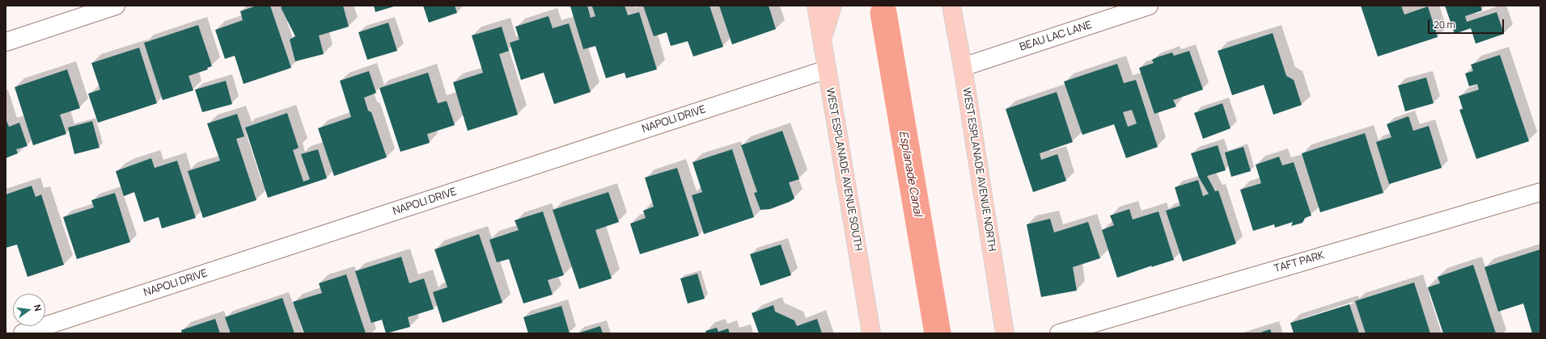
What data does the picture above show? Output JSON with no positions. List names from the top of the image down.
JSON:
{
  "streets": {
    "main road": ["WEST ESPLANADE AVENUE SOUTH", "WEST ESPLANADE AVENUE NORTH"],
    "street": ["BEAU LAC LANE", "NAPOLI DRIVE", "TAFT PARK"]
  },
  "crossings": [
    ["BEAU LAC LANE", "WEST ESPLANADE AVENUE NORTH"],
    ["NAPOLI DRIVE", "WEST ESPLANADE AVENUE SOUTH"]
  ],
  "water": ["Esplanade Canal"],
  "scale_bar": "20 m",
  "north": "right"
}
